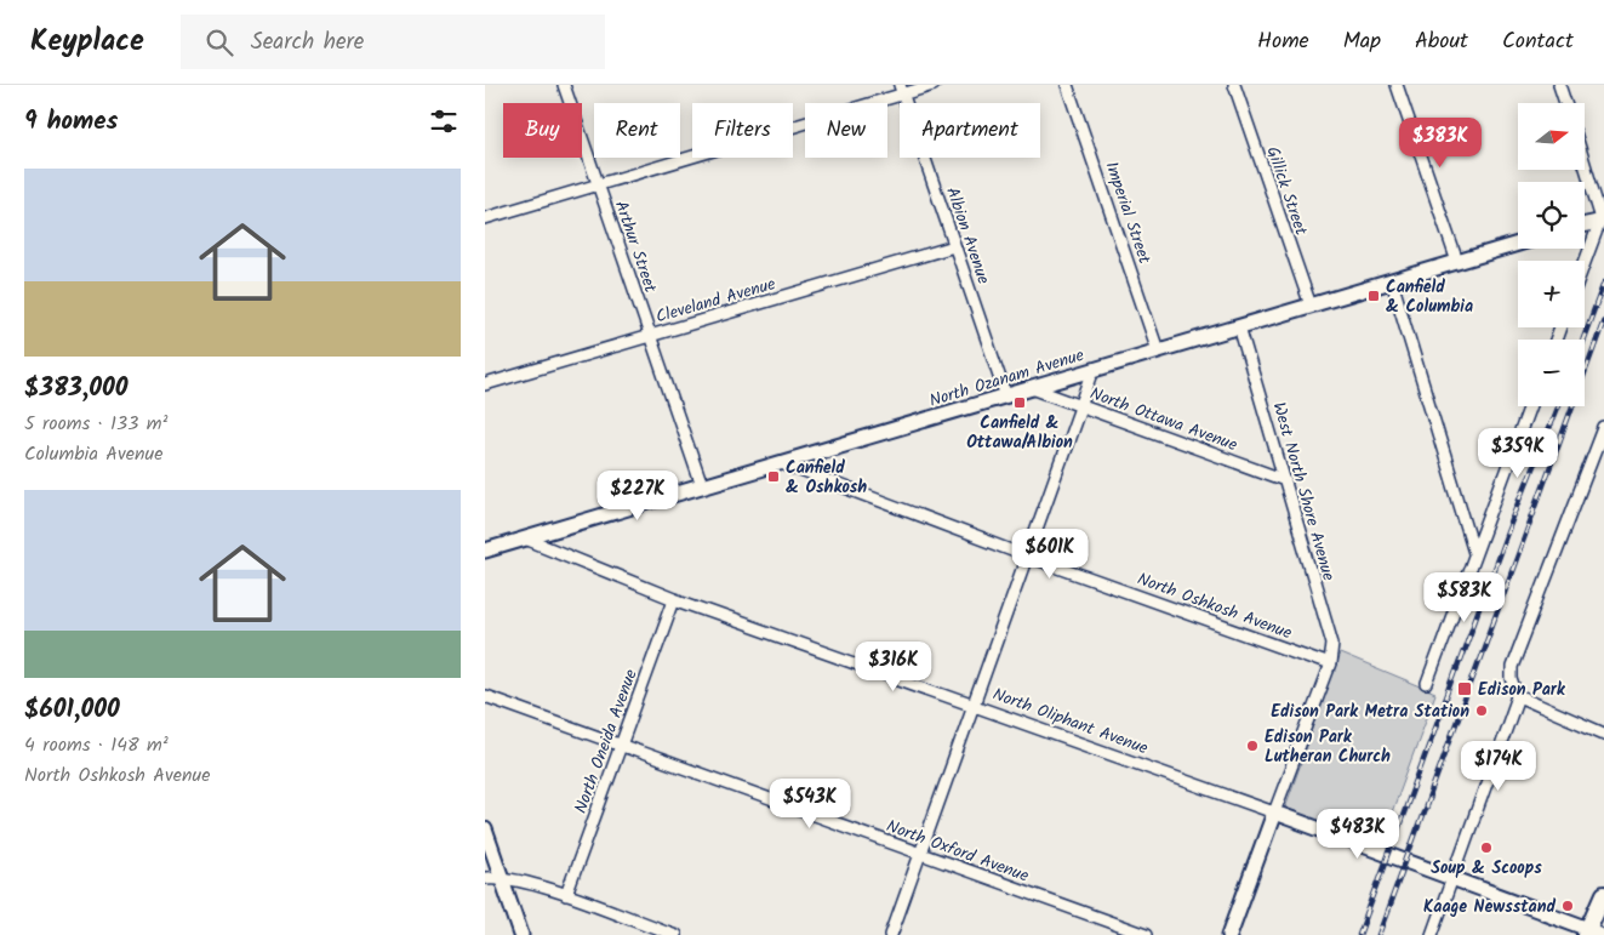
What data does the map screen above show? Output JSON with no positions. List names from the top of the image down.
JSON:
{
  "streets": {
    "street": [
      "Gillick Street",
      "Imperial Street",
      "Albion Avenue",
      "Arthur Street",
      "Cleveland Avenue",
      "North Ozanam Avenue",
      "North Ottawa Avenue",
      "West North Shore Avenue",
      "North Oshkosh Avenue",
      "North Oliphant Avenue",
      "North Oneida Avenue",
      "North Oxford Avenue"
    ]
  },
  "crossings": [
    ["Gillick Street", "North Ozanam Avenue"],
    ["Imperial Street", "North Ozanam Avenue"],
    ["Albion Avenue", "Cleveland Avenue"],
    ["Albion Avenue", "North Ozanam Avenue"],
    ["Arthur Street", "Cleveland Avenue"],
    ["Arthur Street", "North Ozanam Avenue"],
    ["North Ozanam Avenue", "North Ottawa Avenue"],
    ["North Ozanam Avenue", "West North Shore Avenue"],
    ["North Ozanam Avenue", "North Oshkosh Avenue"],
    ["North Ozanam Avenue", "North Oliphant Avenue"],
    ["North Ottawa Avenue", "West North Shore Avenue"],
    ["West North Shore Avenue", "North Oshkosh Avenue"],
    ["North Oliphant Avenue", "North Oneida Avenue"],
    ["North Oneida Avenue", "North Oxford Avenue"]
  ],
  "places": {
    "transit": [
      "Canfield & Columbia",
      "Canfield & Ottawa/Albion",
      "Canfield & Oshkosh",
      "Edison Park"
    ],
    "other": [
      "Edison Park Metra Station",
      "Edison Park Lutheran Church",
      "Soup & Scoops",
      "Kaage Newsstand"
    ]
  },
  "north": "right",
  "page": {
    "header": "Keyplace",
    "search": "Search here",
    "nav": [
      "Home",
      "Map",
      "About",
      "Contact"
    ],
    "heading": "9 homes",
    "map_buttons": ["+", "−"],
    "chip": [
      "Buy",
      "Rent",
      "Filters",
      "New",
      "Apartment"
    ],
    "price": [
      "$383K",
      "$359K",
      "$227K",
      "$601K",
      "$583K",
      "$316K",
      "$174K",
      "$543K",
      "$483K"
    ],
    "list": [
      {
        "name": "$383,000",
        "note": "5 rooms · 133 m² · Columbia Avenue"
      },
      {
        "name": "$601,000",
        "note": "4 rooms · 148 m² · North Oshkosh Avenue"
      }
    ]
  }
}
